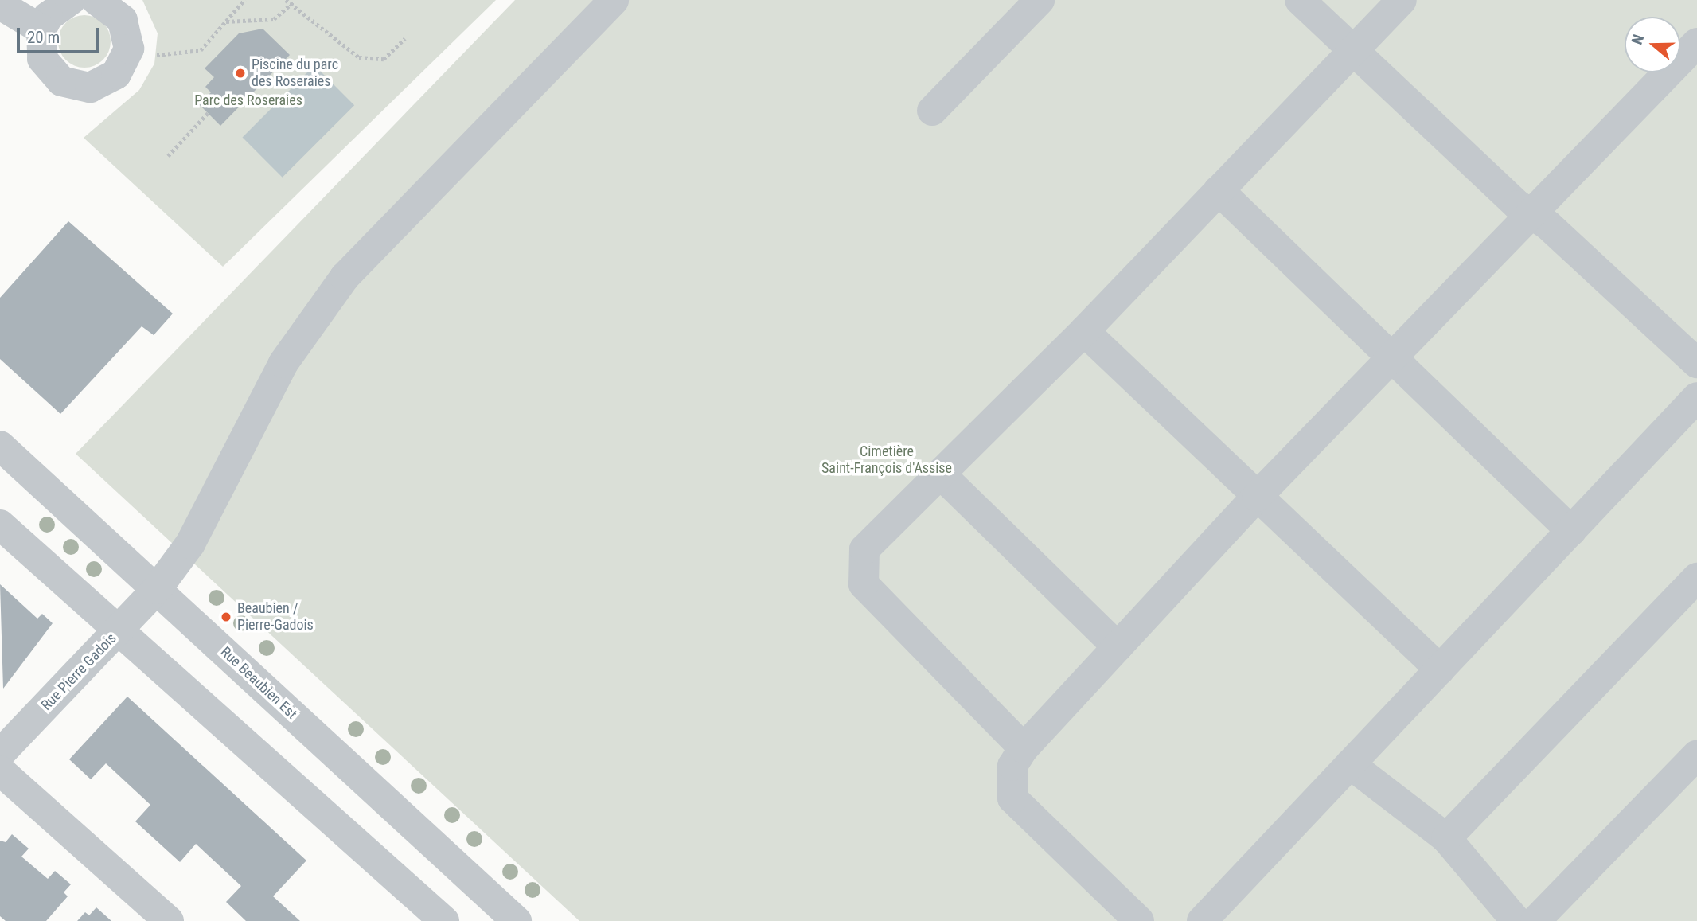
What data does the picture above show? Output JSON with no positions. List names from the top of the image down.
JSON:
{
  "streets": {
    "street": ["Rue Pierre Gadois", "Rue Beaubien Est"]
  },
  "crossings": [
    ["Rue Pierre Gadois", "Rue Beaubien Est"]
  ],
  "parks": ["Parc des Roseraies", "Cimetière Saint-François d'Assise"],
  "places": ["Piscine du parc des Roseraies", "Beaubien / Pierre-Gadois"],
  "scale_bar": "20 m",
  "north": "left"
}
